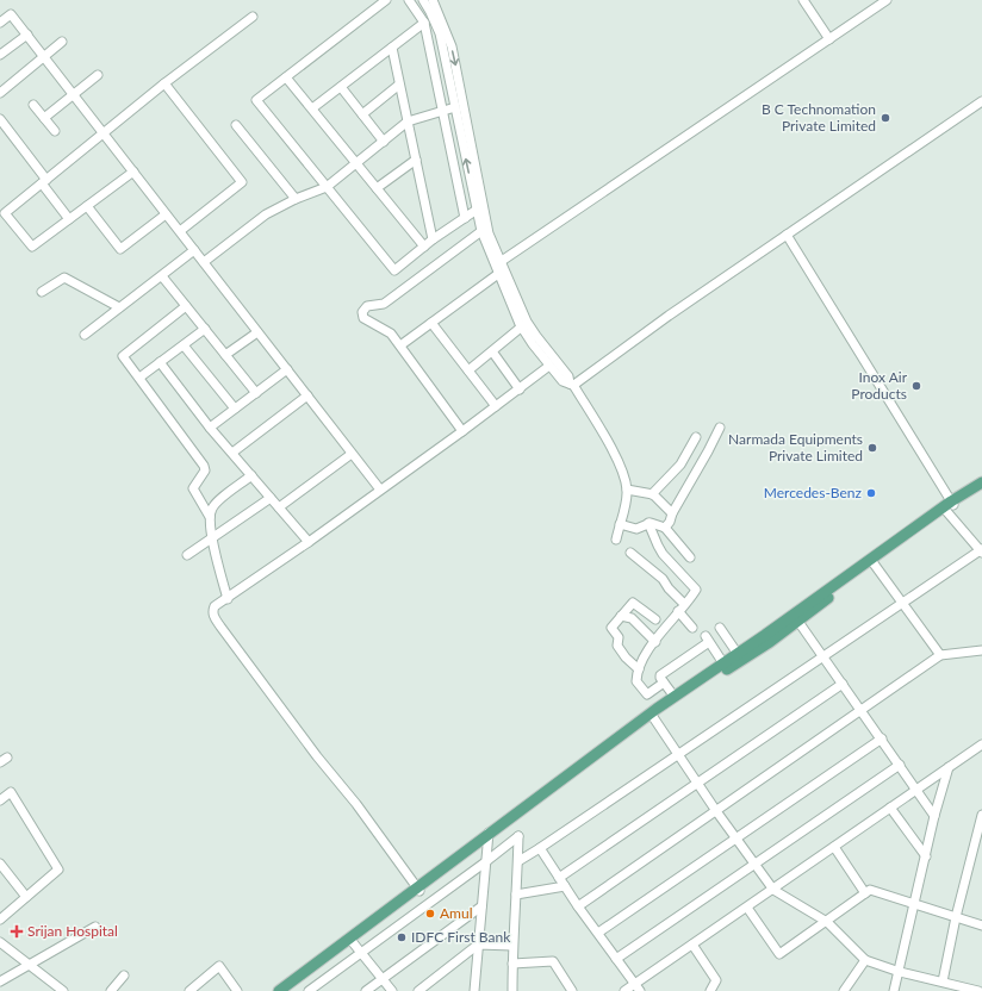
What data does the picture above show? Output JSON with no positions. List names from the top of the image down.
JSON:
{
  "places": {
    "other": [
      "B C Technomation Private Limited",
      "Inox Air Products",
      "Narmada Equipments Private Limited",
      "Mercedes-Benz",
      "Amul",
      "IDFC First Bank"
    ],
    "health": ["Srijan Hospital"]
  }
}
